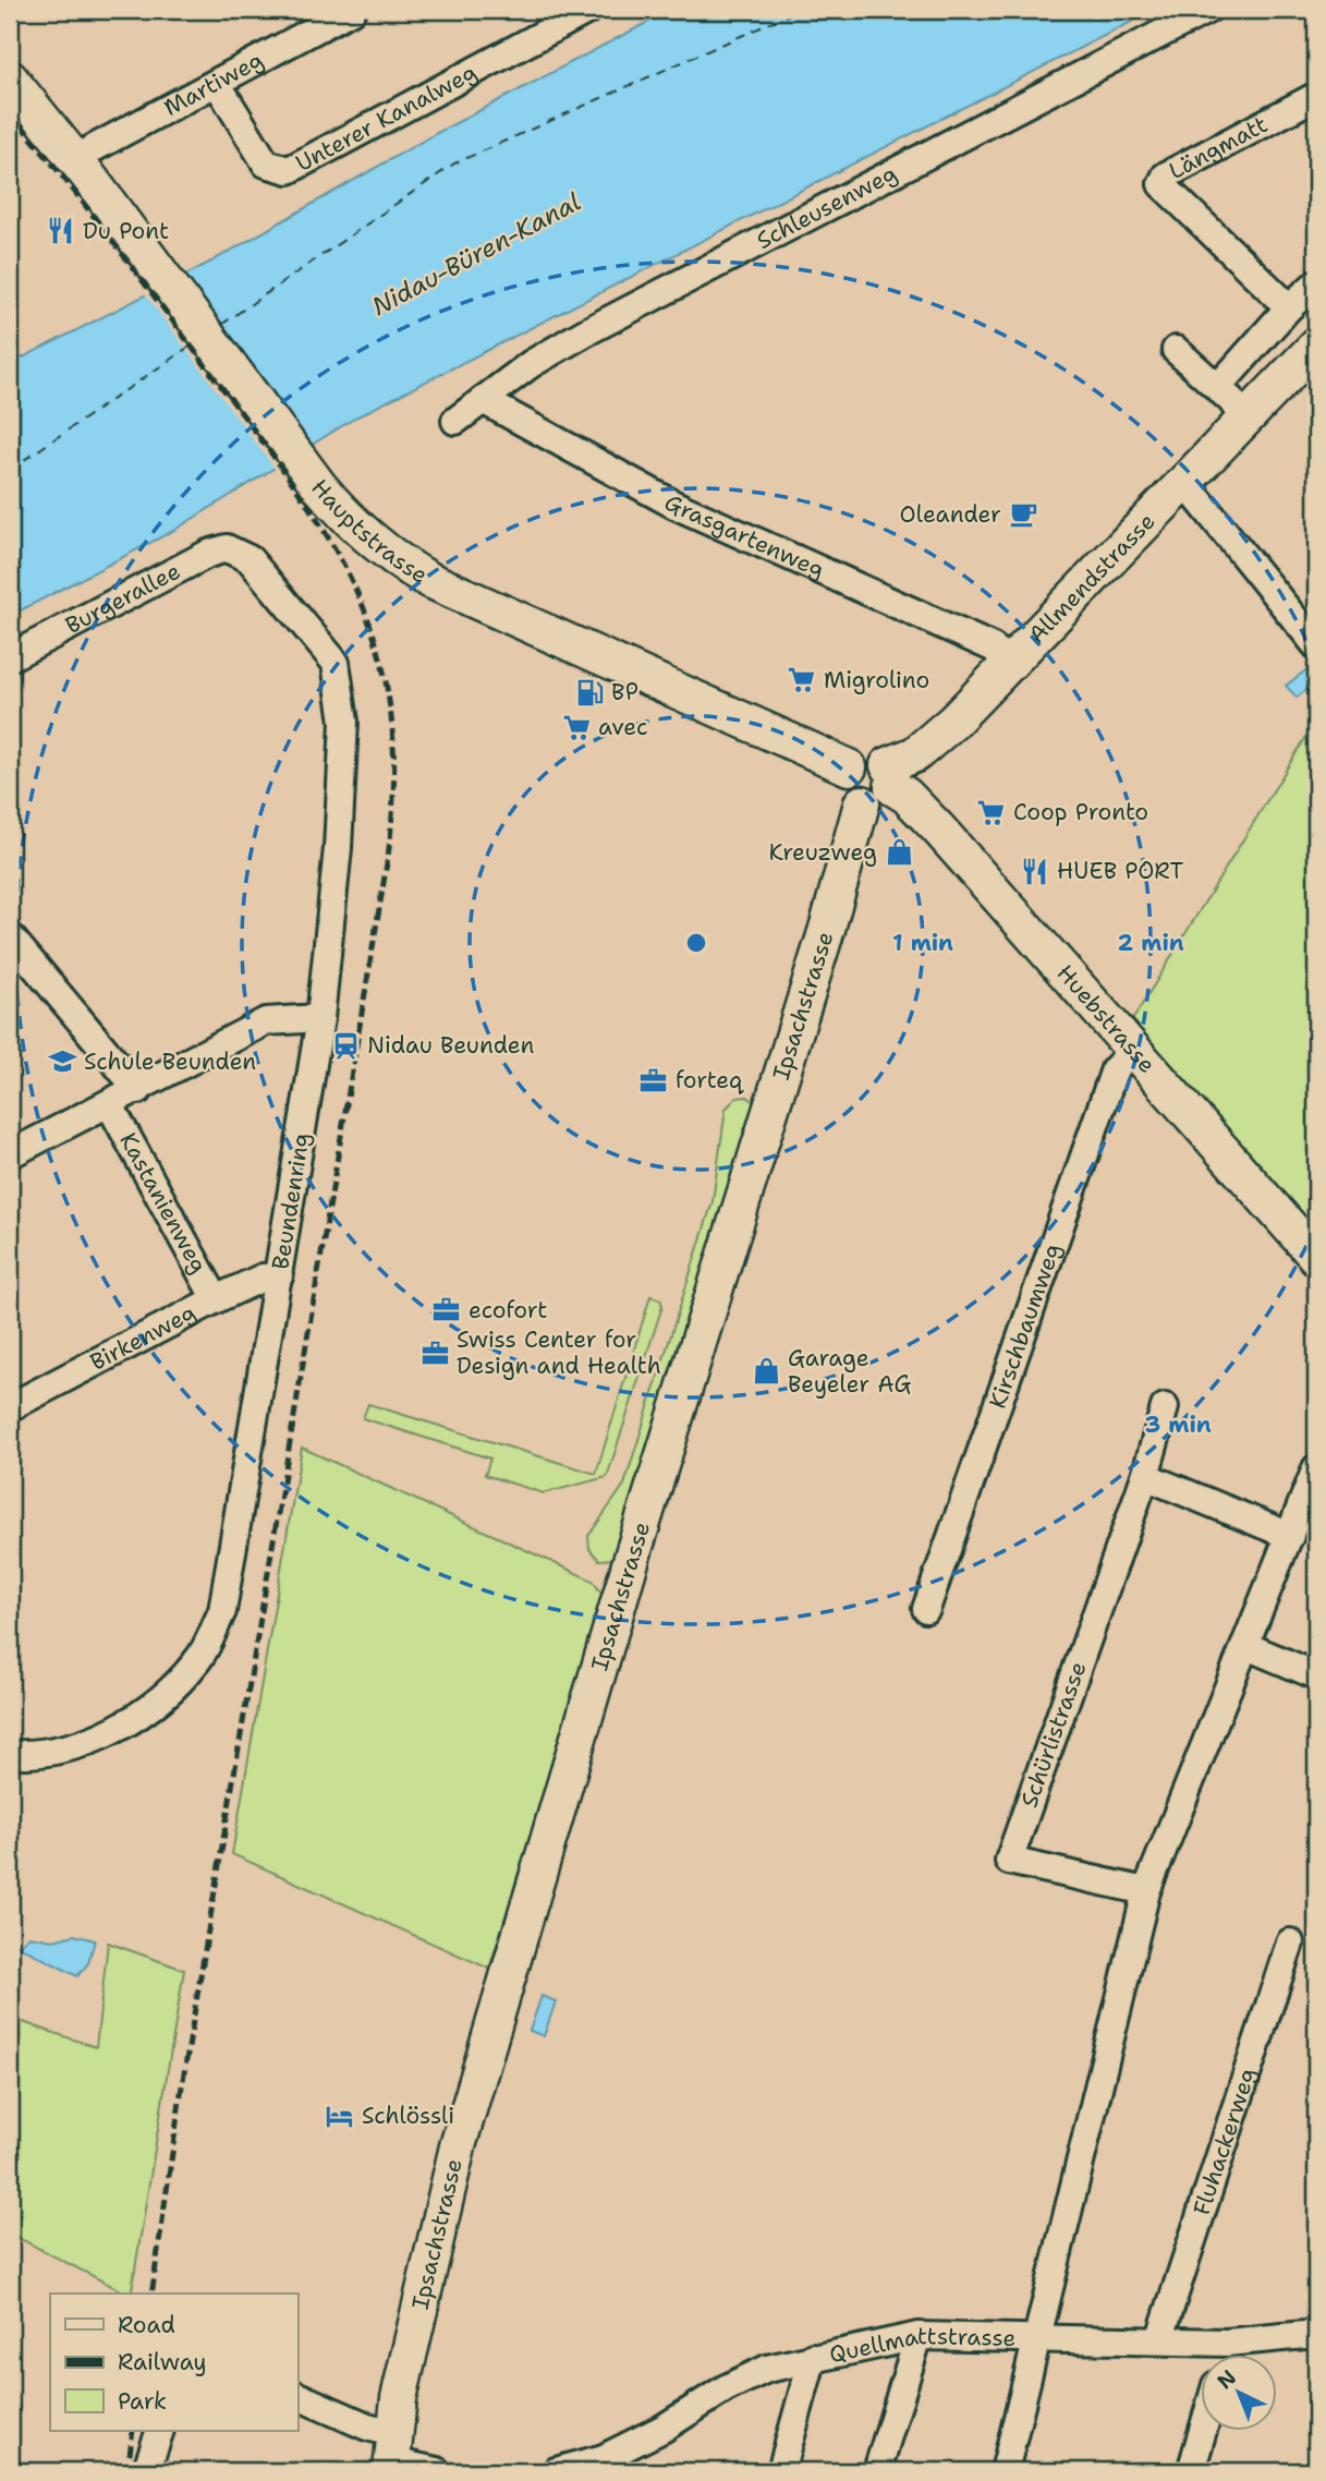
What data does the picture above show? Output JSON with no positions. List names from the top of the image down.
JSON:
{
  "streets": {
    "main road": [
      "Hauptstrasse",
      "Allmendstrasse",
      "Ipsachstrasse",
      "Huebstrasse"
    ],
    "street": [
      "Martiweg",
      "Unterer Kanalweg",
      "Längmatt",
      "Schleusenweg",
      "Grasgartenweg",
      "Burgerallee",
      "Beundenring",
      "Kastanienweg",
      "Kirschbaumweg",
      "Birkenweg",
      "Schürlistrasse",
      "Fluhackerweg",
      "Quellmattstrasse"
    ]
  },
  "crossings": [
    ["Martiweg", "Unterer Kanalweg"],
    ["Martiweg", "Hauptstrasse"],
    ["Schleusenweg", "Grasgartenweg"],
    ["Hauptstrasse", "Allmendstrasse"],
    ["Hauptstrasse", "Ipsachstrasse"],
    ["Hauptstrasse", "Huebstrasse"],
    ["Grasgartenweg", "Allmendstrasse"],
    ["Allmendstrasse", "Ipsachstrasse"],
    ["Allmendstrasse", "Huebstrasse"],
    ["Burgerallee", "Beundenring"],
    ["Ipsachstrasse", "Huebstrasse"],
    ["Huebstrasse", "Kirschbaumweg"],
    ["Beundenring", "Birkenweg"],
    ["Kastanienweg", "Birkenweg"],
    ["Fluhackerweg", "Quellmattstrasse"]
  ],
  "water": ["Nidau-Büren-Kanal"],
  "places": {
    "restaurant": ["Du Pont", "HUEB PORT"],
    "cafe": ["Oleander"],
    "supermarket": ["Migrolino", "avec", "Coop Pronto"],
    "fuel station": ["BP"],
    "shop": ["Kreuzweg", "Garage Beyeler AG"],
    "station": ["Nidau Beunden"],
    "school or university": ["Schule Beunden"],
    "office": ["forteq", "ecofort", "Swiss Center for Design and Health"],
    "hotel": ["Schlössli"]
  },
  "legend": ["Road", "Railway", "Park"],
  "north": "top left",
  "rings": ["1 min", "2 min", "3 min"]
}
